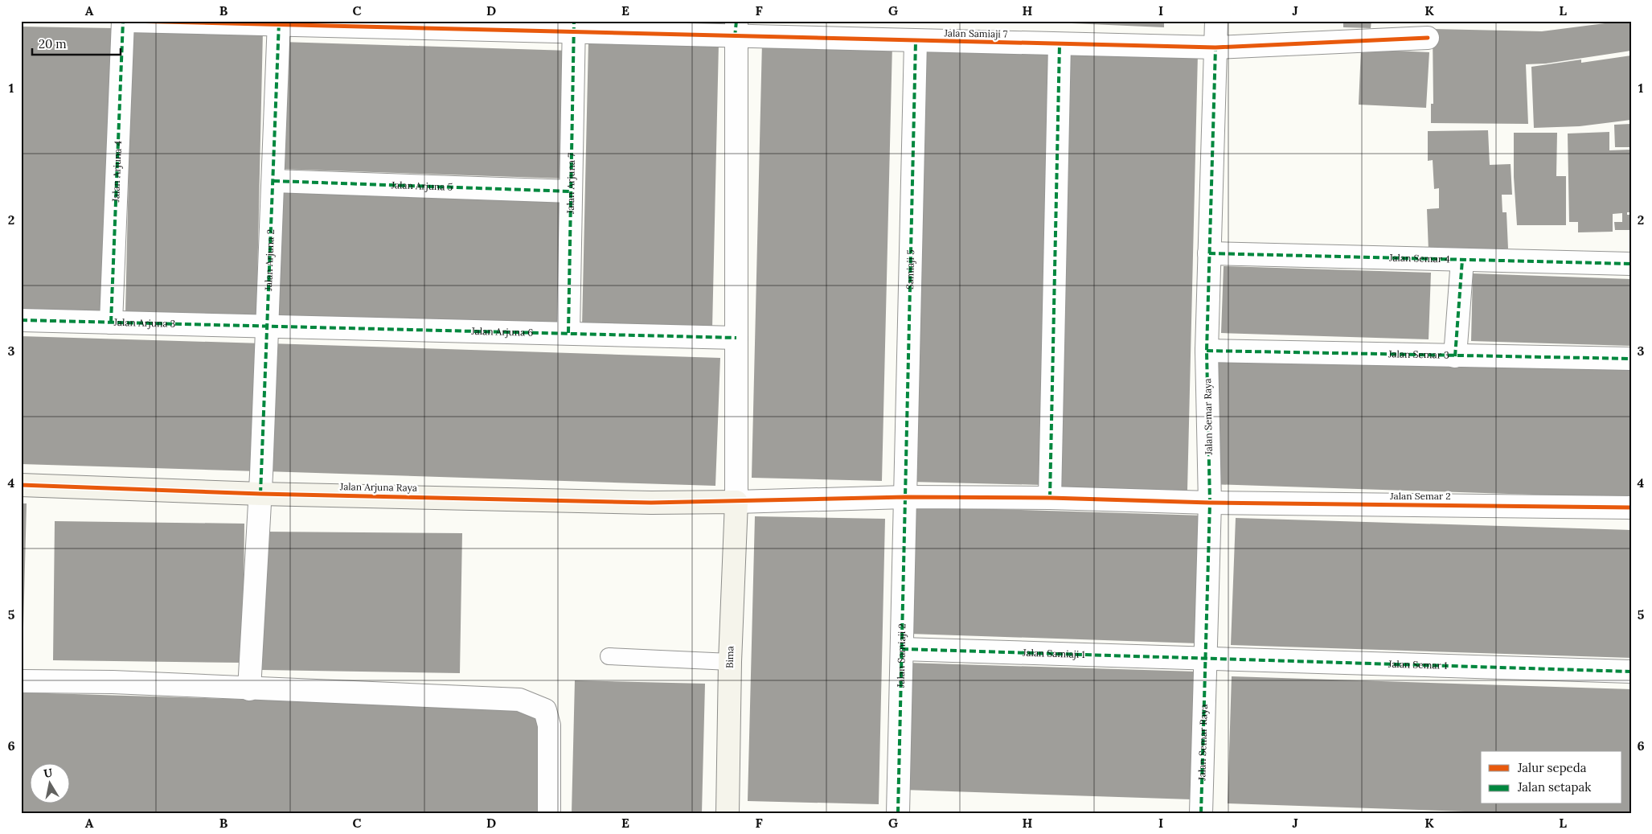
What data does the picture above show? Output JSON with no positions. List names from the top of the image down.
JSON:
{
  "streets": {
    "street": [
      "Jalan Samiaji 7",
      "Jalan Arjuna 4",
      "Jalan Arjuna 7",
      "Jalan Arjuna 5",
      "Jalan Semar 4",
      "Jalan Arjuna 2",
      "Samiaji 5",
      "Jalan Arjuna 3",
      "Jalan Arjuna 6",
      "Jalan Semar 3",
      "Jalan Semar Raya",
      "Jalan Arjuna Raya",
      "Jalan Semar 2",
      "Jalan Samiaji 1",
      "Jalan Samiaji 2",
      "Bima",
      "Jalan Semar 1"
    ]
  },
  "crossings": [
    ["Jalan Samiaji 7", "Jalan Arjuna 7"],
    ["Jalan Samiaji 7", "Jalan Arjuna 2"],
    ["Jalan Samiaji 7", "Samiaji 5"],
    ["Jalan Samiaji 7", "Jalan Semar Raya"],
    ["Jalan Arjuna 4", "Jalan Arjuna 3"],
    ["Jalan Arjuna 7", "Jalan Arjuna 5"],
    ["Jalan Arjuna 7", "Jalan Arjuna 6"],
    ["Jalan Arjuna 5", "Jalan Arjuna 2"],
    ["Jalan Semar 4", "Jalan Semar Raya"],
    ["Jalan Arjuna 2", "Jalan Arjuna 3"],
    ["Jalan Arjuna 2", "Jalan Arjuna 6"],
    ["Jalan Arjuna 2", "Jalan Arjuna Raya"],
    ["Samiaji 5", "Jalan Semar 2"],
    ["Samiaji 5", "Jalan Samiaji 2"],
    ["Jalan Arjuna 3", "Jalan Arjuna 6"],
    ["Jalan Semar 3", "Jalan Semar Raya"],
    ["Jalan Semar Raya", "Jalan Semar 2"],
    ["Jalan Semar Raya", "Jalan Samiaji 1"],
    ["Jalan Semar Raya", "Jalan Semar 1"],
    ["Jalan Arjuna Raya", "Jalan Semar 2"],
    ["Jalan Arjuna Raya", "Bima"],
    ["Jalan Semar 2", "Jalan Samiaji 2"],
    ["Jalan Semar 2", "Bima"],
    ["Jalan Samiaji 1", "Jalan Samiaji 2"],
    ["Jalan Samiaji 1", "Jalan Semar 1"]
  ],
  "legend": ["Jalur sepeda", "Jalan setapak"],
  "scale_bar": "20 m",
  "north": "top",
  "grid": {
    "columns": [
      "A",
      "B",
      "C",
      "D",
      "E",
      "F",
      "G",
      "H",
      "I",
      "J",
      "K",
      "L"
    ],
    "rows": [
      "1",
      "2",
      "3",
      "4",
      "5",
      "6"
    ]
  }
}
